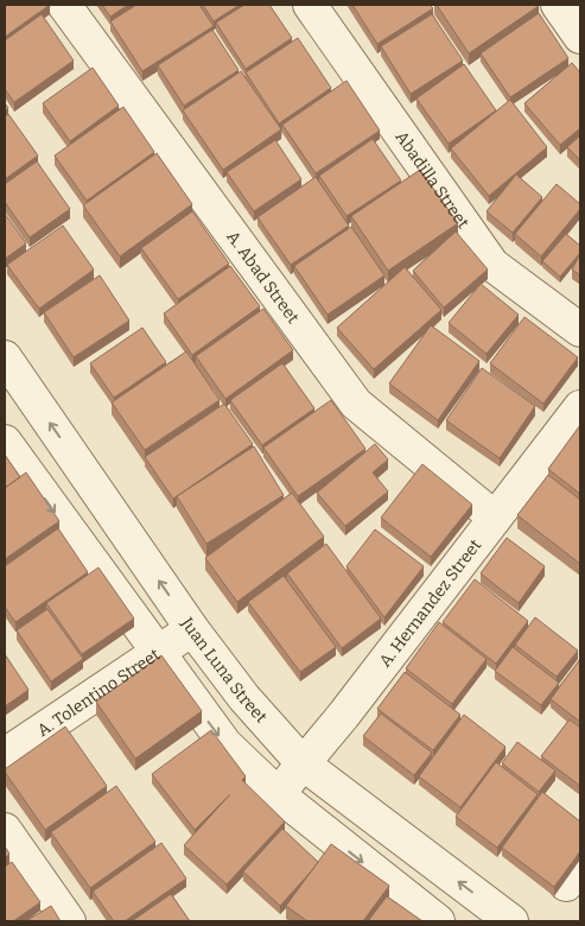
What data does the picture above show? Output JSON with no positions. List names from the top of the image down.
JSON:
{
  "streets": {
    "street": [
      "Abadilla Street",
      "A. Abad Street",
      "A. Hernandez Street",
      "Juan Luna Street",
      "A. Tolentino Street"
    ]
  },
  "crossings": [
    ["A. Abad Street", "A. Hernandez Street"],
    ["A. Hernandez Street", "Juan Luna Street"],
    ["Juan Luna Street", "A. Tolentino Street"]
  ]
}
